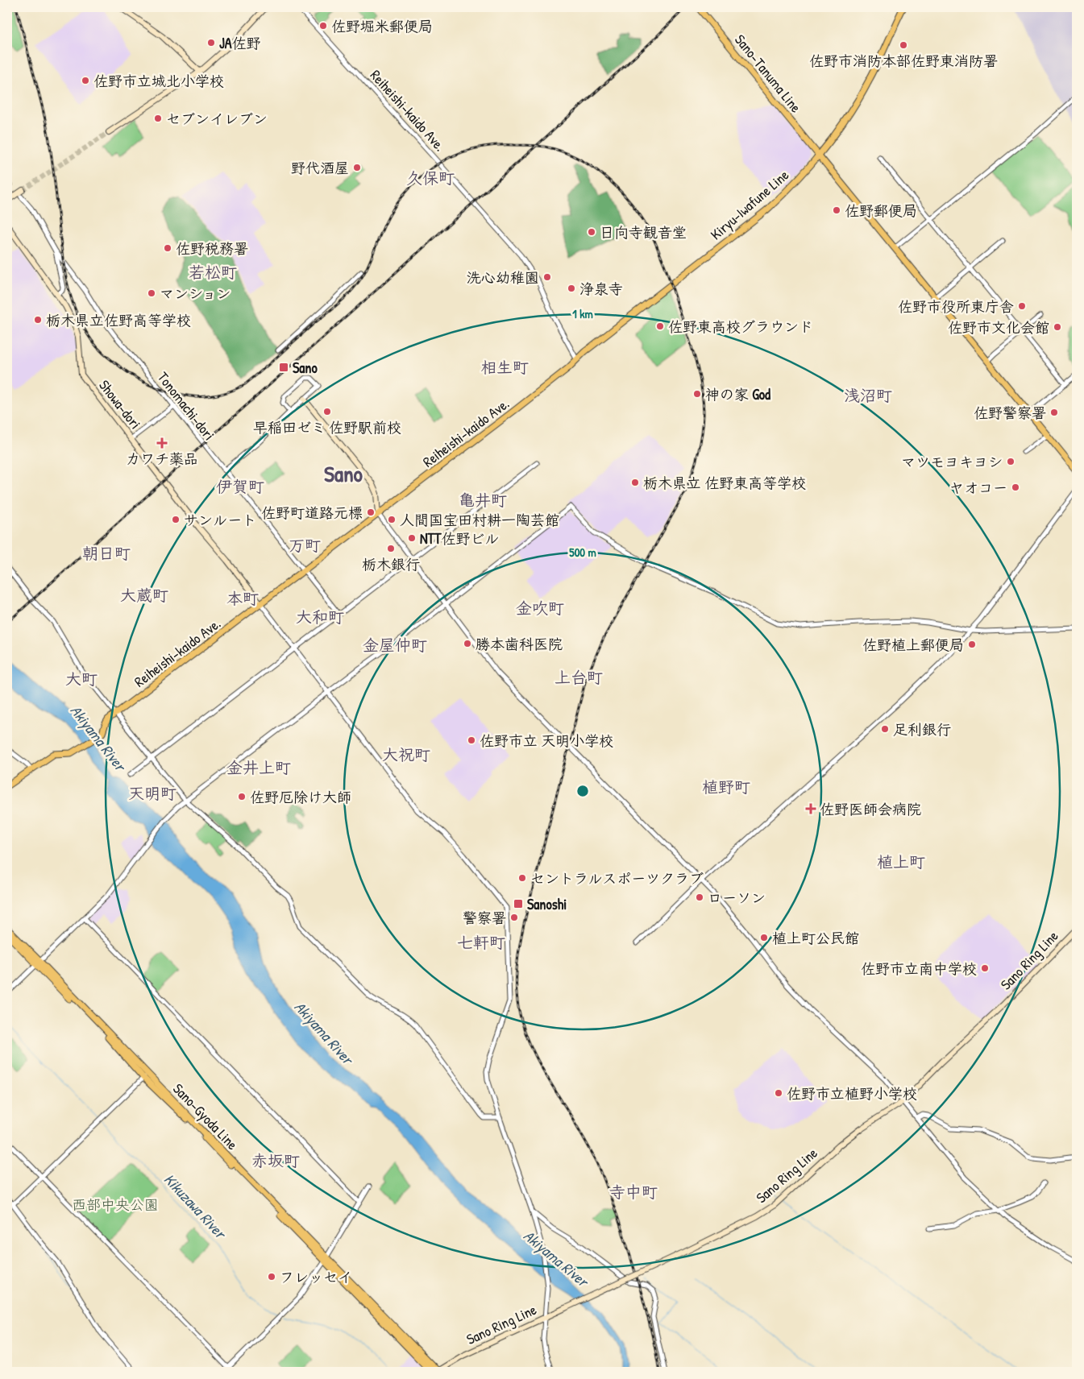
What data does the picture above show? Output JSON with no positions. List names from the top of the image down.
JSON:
{
  "streets": {
    "main road": [
      "Sano-Tanuma Line",
      "Reiheishi-kaido Ave.",
      "Kiryu-Iwafune Line",
      "Showa-dori",
      "Sano Ring Line",
      "Sano-Gyoda Line"
    ],
    "street": ["Tonomachi-dori"]
  },
  "crossings": [
    ["Sano-Tanuma Line", "Kiryu-Iwafune Line"],
    ["Reiheishi-kaido Ave.", "Kiryu-Iwafune Line"],
    ["Reiheishi-kaido Ave.", "Showa-dori"],
    ["Reiheishi-kaido Ave.", "Tonomachi-dori"],
    ["Sano Ring Line", "Sano-Gyoda Line"]
  ],
  "districts": [
    "久保町",
    "若松町",
    "相生町",
    "浅沼町",
    "Sano",
    "伊賀町",
    "亀井町",
    "万町",
    "朝日町",
    "大蔵町",
    "本町",
    "金吹町",
    "大和町",
    "金屋仲町",
    "上台町",
    "大町",
    "大祝町",
    "金井上町",
    "植野町",
    "天明町",
    "植上町",
    "七軒町",
    "赤坂町",
    "寺中町"
  ],
  "water": ["Akiyama River", "Kikuzawa River"],
  "parks": ["西部中央公園"],
  "places": {
    "other": [
      "佐野堀米郵便局",
      "JA佐野",
      "佐野市消防本部佐野東消防署",
      "佐野市立城北小学校",
      "セブンイレブン",
      "野代酒屋",
      "佐野郵便局",
      "日向寺観音堂",
      "佐野税務署",
      "洗心幼稚園",
      "浄泉寺",
      "マンション",
      "佐野市役所東庁舎",
      "栃木県立佐野高等学校",
      "佐野東高校グラウンド",
      "佐野市文化会館",
      "神の家 God",
      "早稲田ゼミ 佐野駅前校",
      "佐野警察署",
      "マツモヨキヨシ",
      "栃木県立 佐野東高等学校",
      "ヤオコー",
      "佐野町道路元標",
      "サンルート",
      "人間国宝田村耕一陶芸館",
      "NTT佐野ビル",
      "栃木銀行",
      "勝本歯科医院",
      "佐野植上郵便局",
      "足利銀行",
      "佐野市立 天明小学校",
      "佐野厄除け大師",
      "セントラルスポーツクラブ",
      "ローソン",
      "警察署",
      "植上町公民館",
      "佐野市立南中学校",
      "佐野市立植野小学校",
      "フレッセイ"
    ],
    "transit": ["Sano", "Sanoshi"],
    "health": ["カワチ薬品", "佐野医師会病院"]
  },
  "rings": ["1 km", "500 m"]
}
